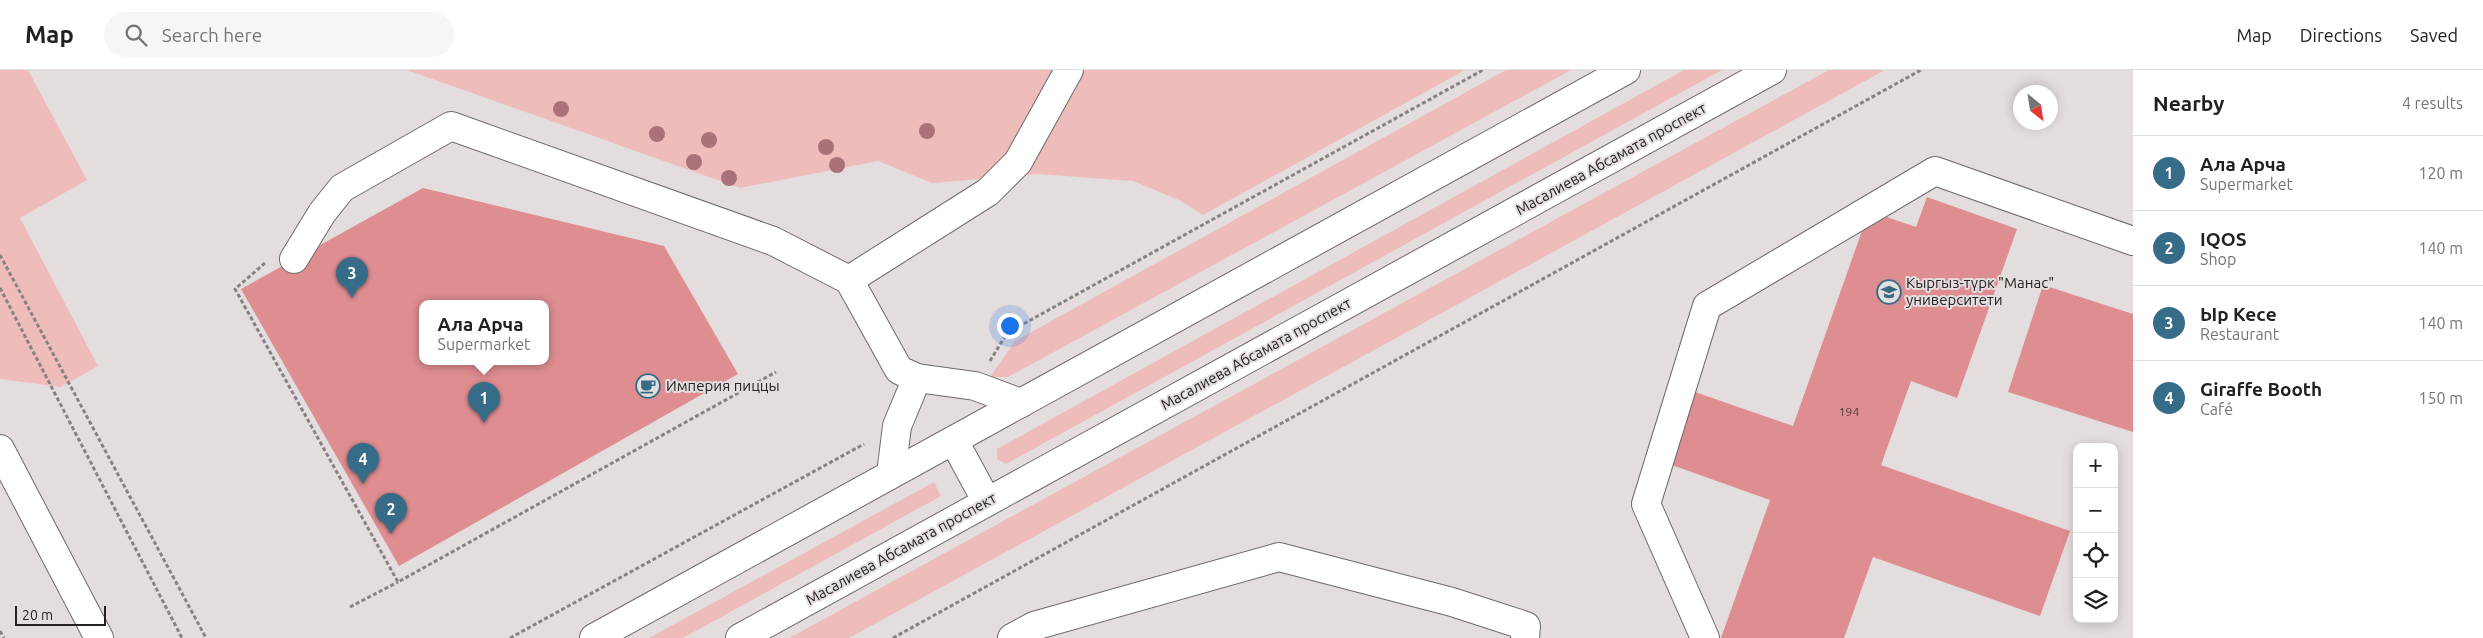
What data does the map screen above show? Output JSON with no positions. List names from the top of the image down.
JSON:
{
  "streets": {
    "main road": ["Масалиева Абсамата проспект"]
  },
  "places": {
    "school or university": ["Кыргыз-түрк \"Манас\" университети"],
    "cafe": ["Империя пиццы"]
  },
  "house_numbers": ["194"],
  "scale_bar": "20 m",
  "north": "bottom right",
  "page": {
    "header": "Map",
    "search": "Search here",
    "nav": ["Map", "Directions", "Saved"],
    "heading": ["Nearby", "4 results"],
    "list": [
      {
        "mark": "1",
        "name": "Ала Арча",
        "note": "Supermarket",
        "value": "120 m"
      },
      {
        "mark": "2",
        "name": "IQOS",
        "note": "Shop",
        "value": "140 m"
      },
      {
        "mark": "3",
        "name": "Ыр Кесе",
        "note": "Restaurant",
        "value": "140 m"
      },
      {
        "mark": "4",
        "name": "Giraffe Booth",
        "note": "Café",
        "value": "150 m"
      }
    ],
    "pins": [
      "3",
      "1",
      "4",
      "2"
    ],
    "popup": ["Ала Арча", "Supermarket"],
    "map_buttons": ["+", "−"],
    "scale": "20 m"
  }
}
